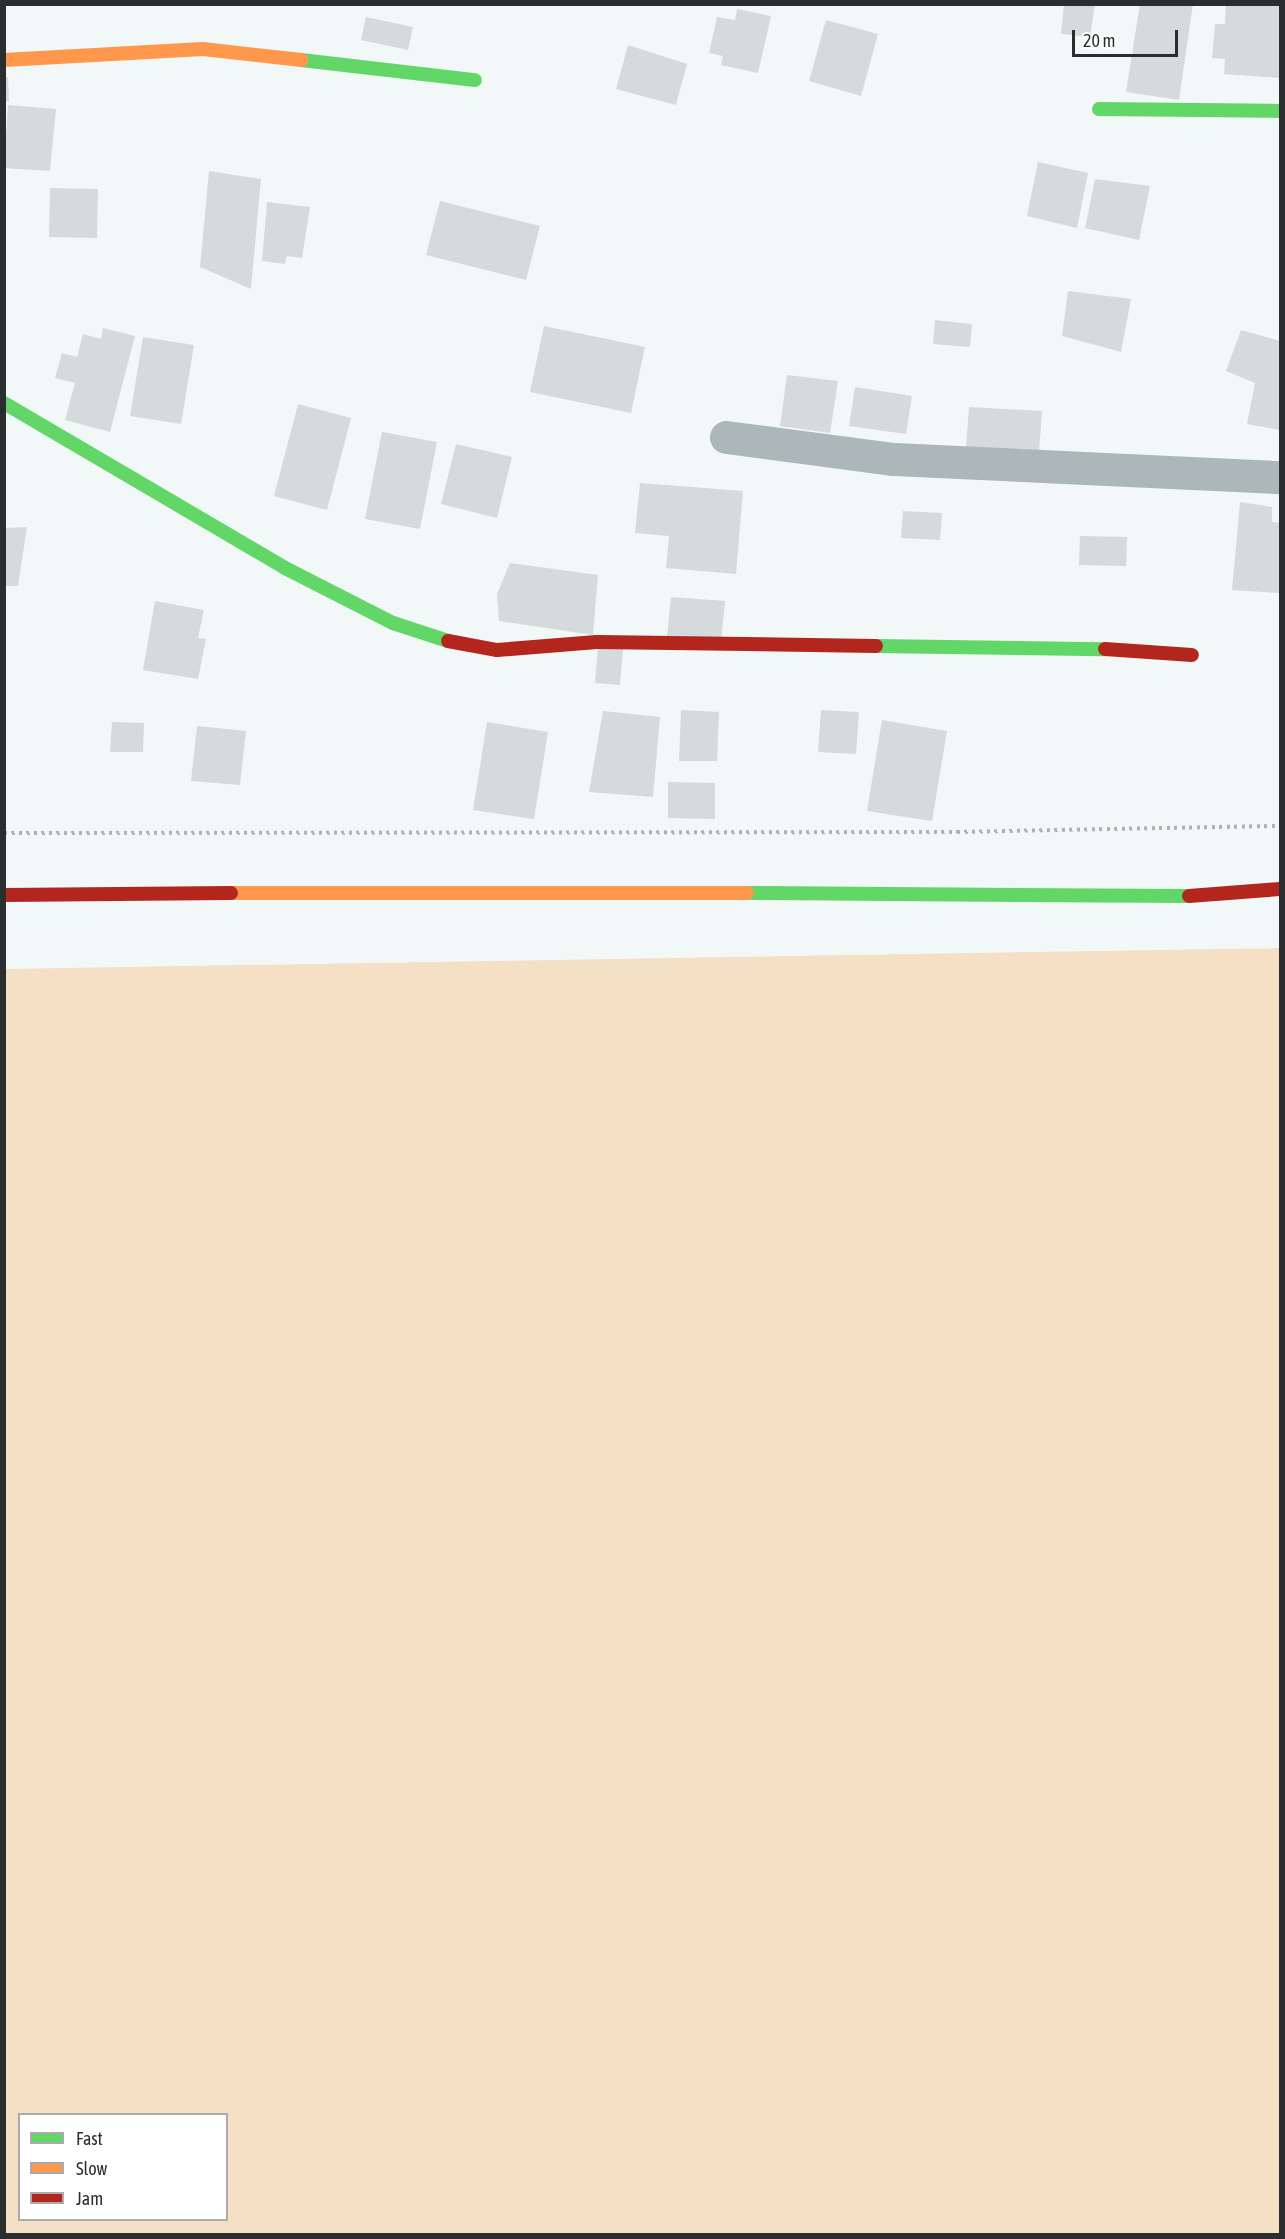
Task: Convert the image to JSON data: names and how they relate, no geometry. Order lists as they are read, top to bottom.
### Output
{
  "legend": ["Fast", "Slow", "Jam"],
  "scale_bar": "20 m"
}
